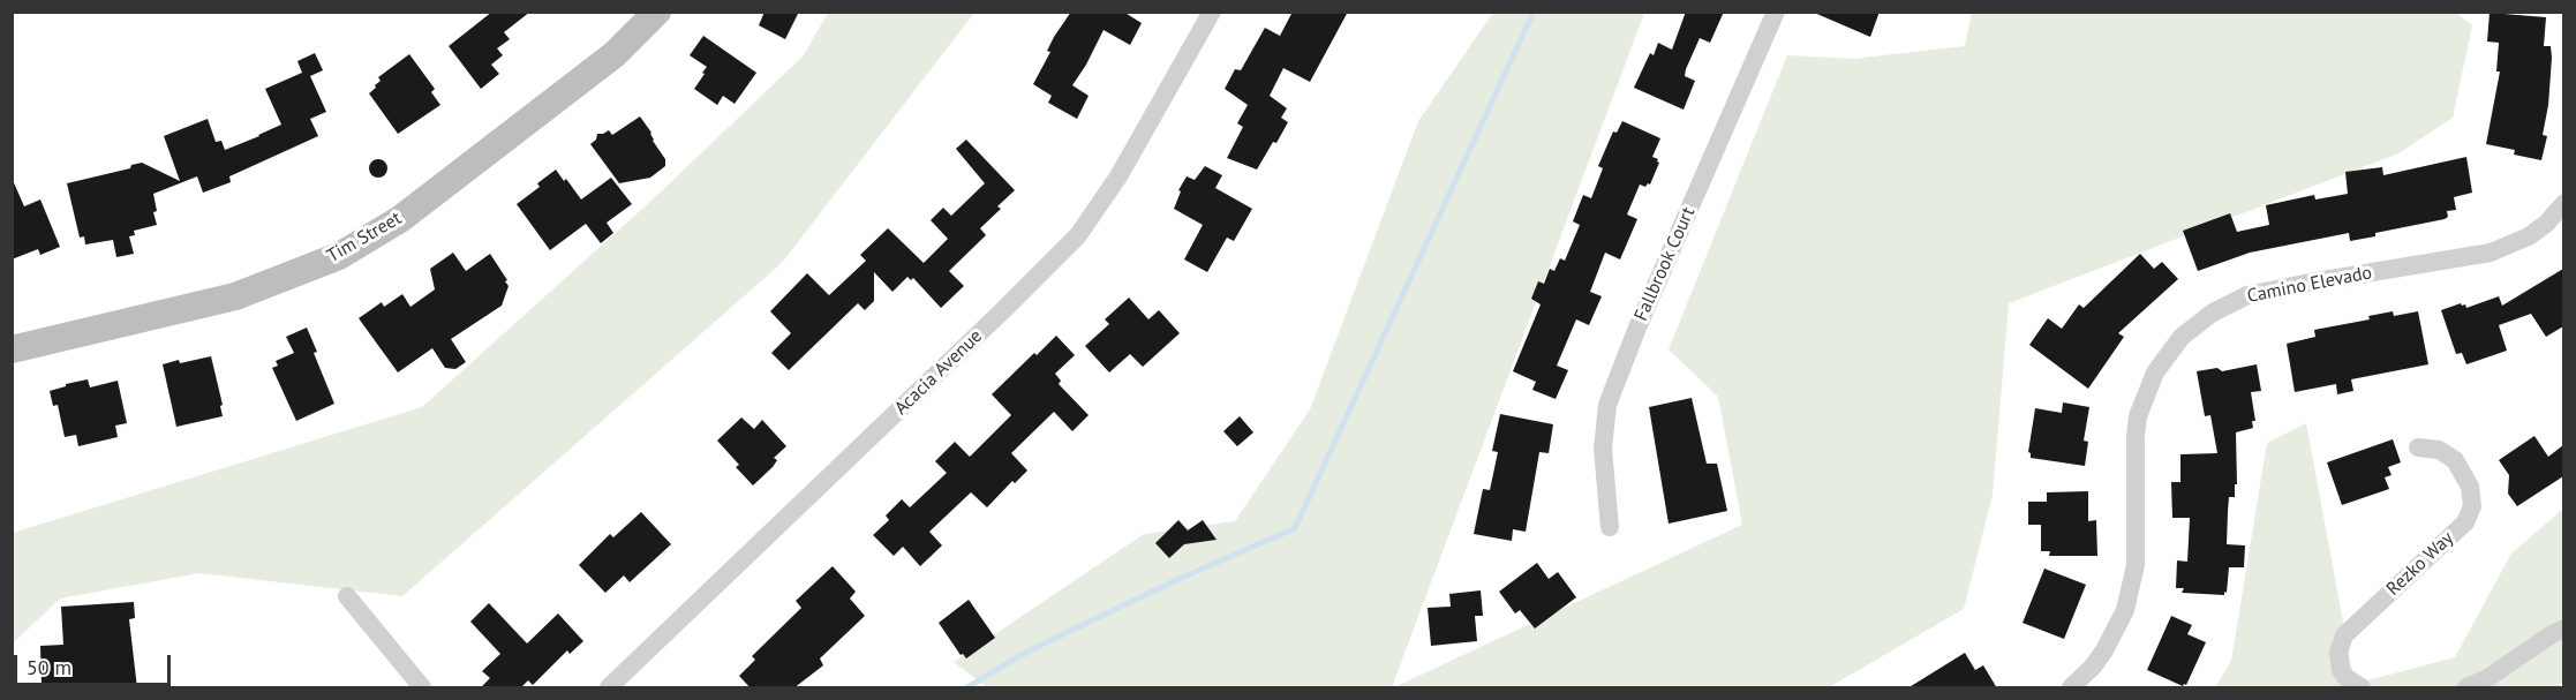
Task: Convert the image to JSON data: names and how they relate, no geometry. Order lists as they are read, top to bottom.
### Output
{
  "streets": {
    "street": [
      "Tim Street",
      "Fallbrook Court",
      "Camino Elevado",
      "Acacia Avenue",
      "Rezko Way"
    ]
  },
  "scale_bar": "50 m"
}
